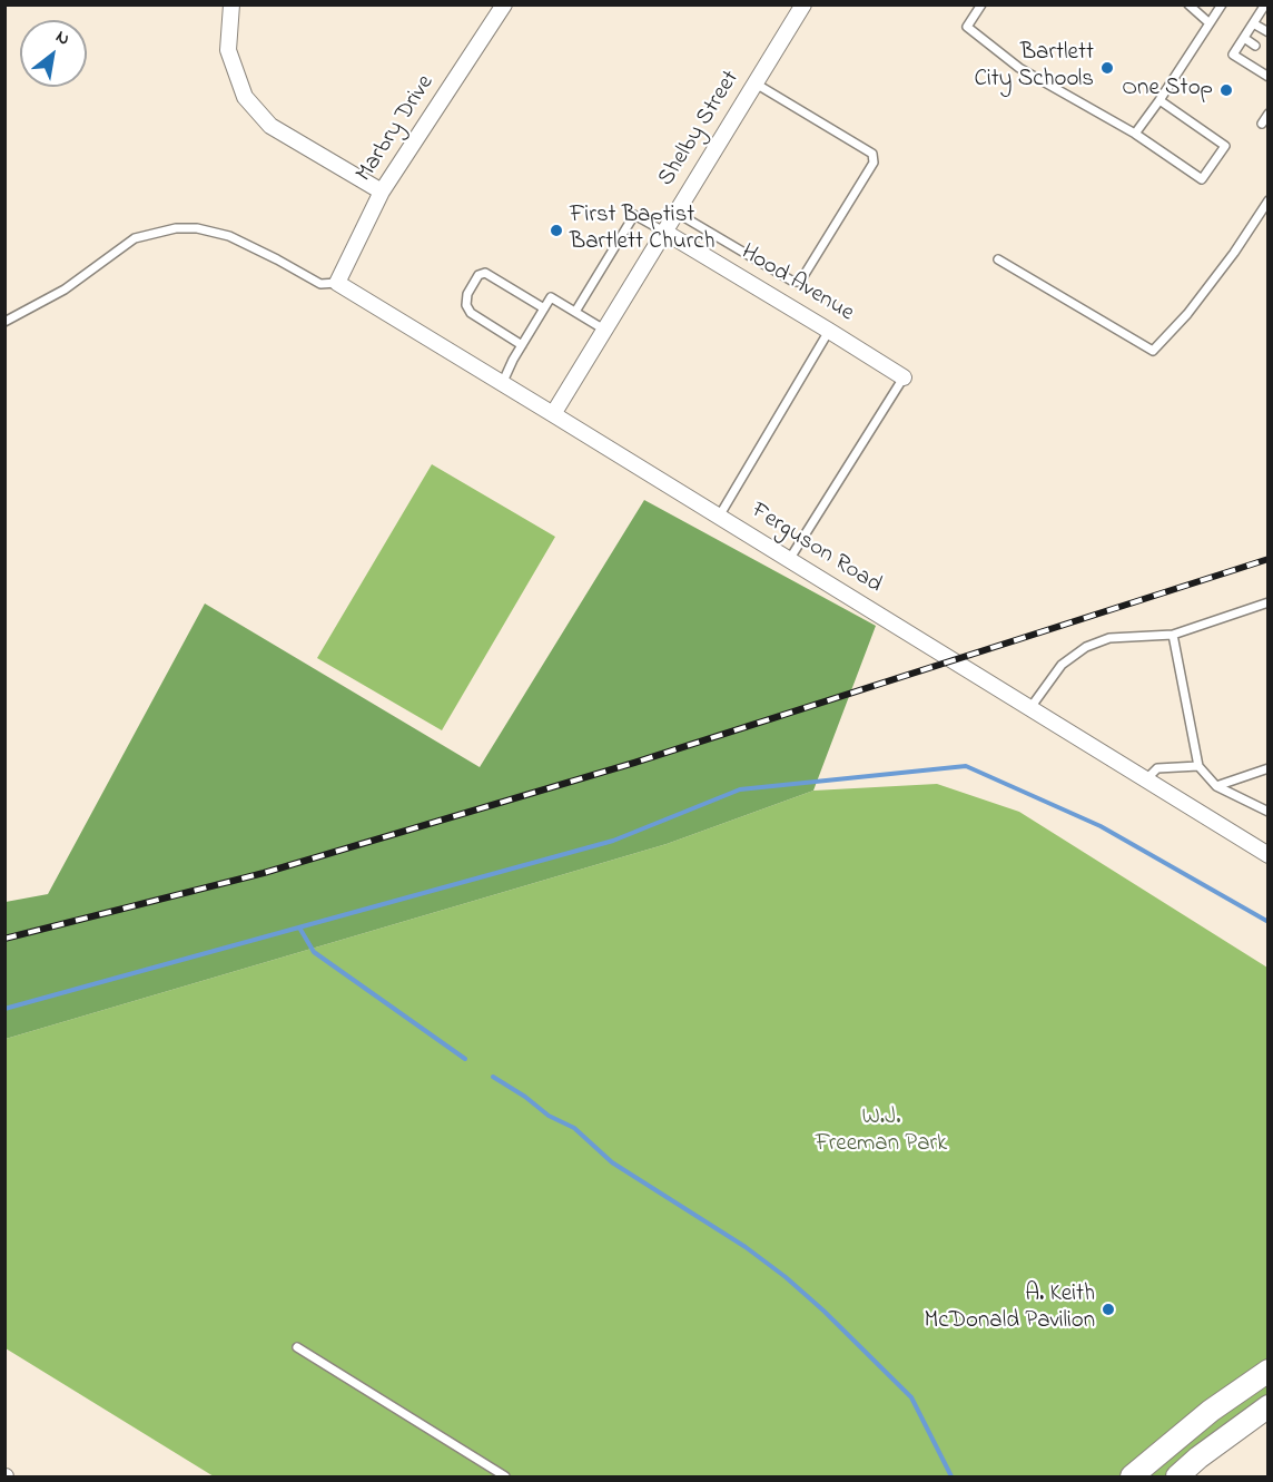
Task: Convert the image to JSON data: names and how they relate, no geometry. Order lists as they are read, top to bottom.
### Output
{
  "streets": {
    "street": [
      "Marbry Drive",
      "Shelby Street",
      "Hood Avenue",
      "Ferguson Road"
    ]
  },
  "crossings": [
    ["Marbry Drive", "Ferguson Road"],
    ["Shelby Street", "Hood Avenue"],
    ["Shelby Street", "Ferguson Road"]
  ],
  "parks": ["W.J. Freeman Park"],
  "places": [
    "Bartlett City Schools",
    "One Stop",
    "First Baptist Bartlett Church",
    "A. Keith McDonald Pavilion"
  ],
  "north": "top right"
}
